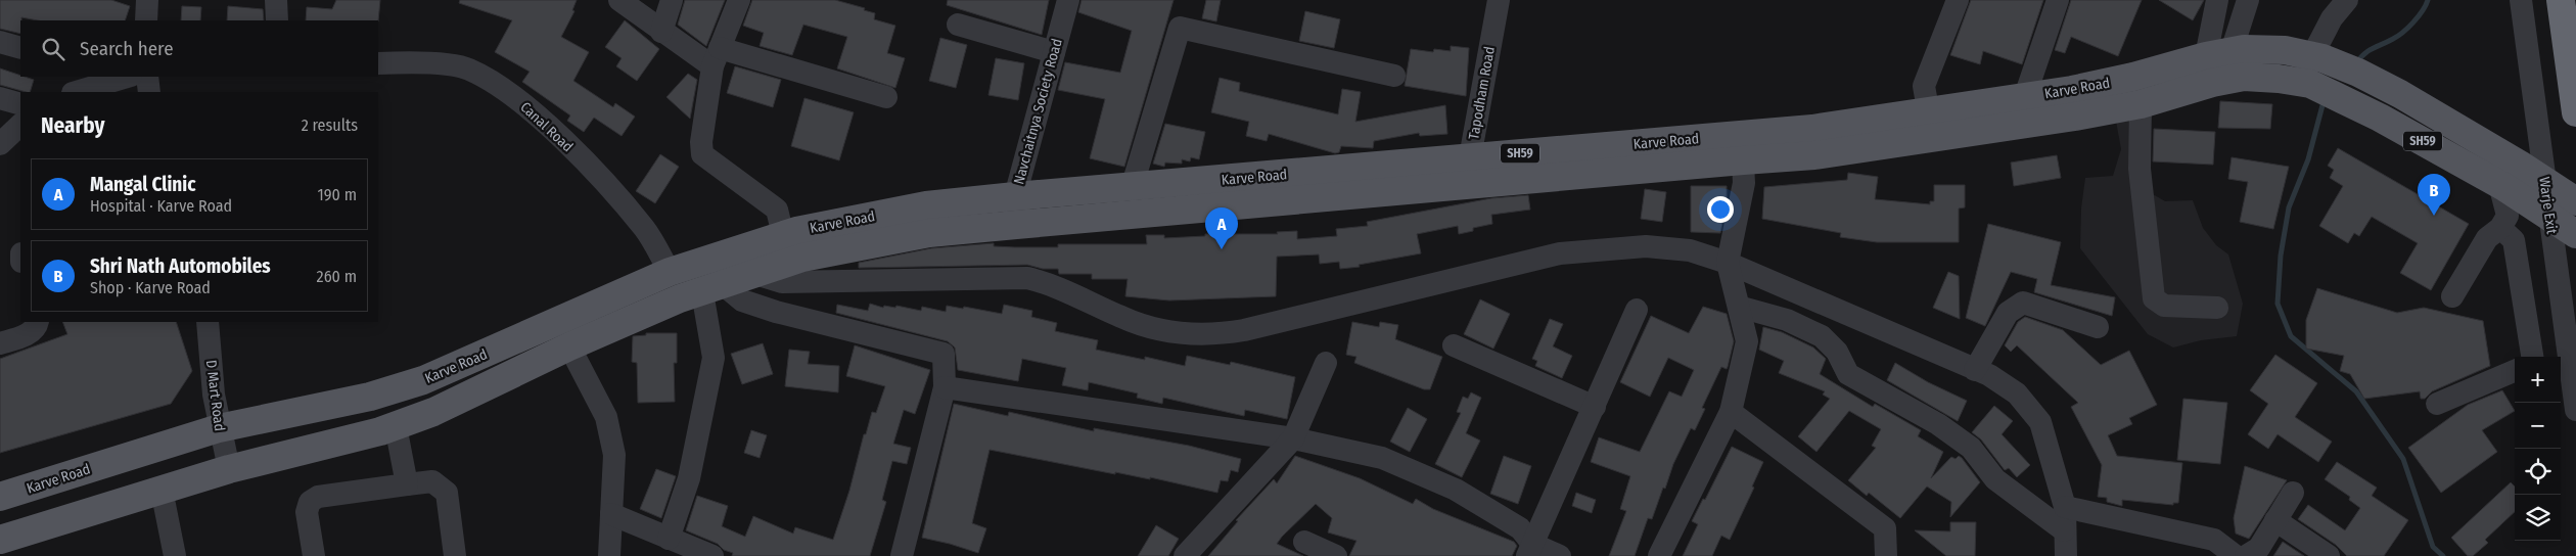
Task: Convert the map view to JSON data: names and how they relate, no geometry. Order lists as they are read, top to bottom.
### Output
{
  "streets": {
    "main road": ["Karve Road", "SH59"],
    "street": [
      "Tapodham Road",
      "Navchaitnya Society Road",
      "Canal Road",
      "Warje Exit",
      "D Mart Road"
    ]
  },
  "crossings": [
    ["Karve Road", "Tapodham Road"],
    ["Karve Road", "Navchaitnya Society Road"],
    ["Karve Road", "Canal Road"],
    ["Karve Road", "SH59"],
    ["Karve Road", "D Mart Road"],
    ["SH59", "Warje Exit"]
  ],
  "page": {
    "search": "Search here",
    "heading": ["Nearby", "2 results"],
    "list": [
      {
        "mark": "A",
        "name": "Mangal Clinic",
        "note": "Hospital · Karve Road",
        "value": "190 m"
      },
      {
        "mark": "B",
        "name": "Shri Nath Automobiles",
        "note": "Shop · Karve Road",
        "value": "260 m"
      }
    ],
    "pins": ["B", "A"],
    "map_buttons": ["+", "−"]
  }
}
